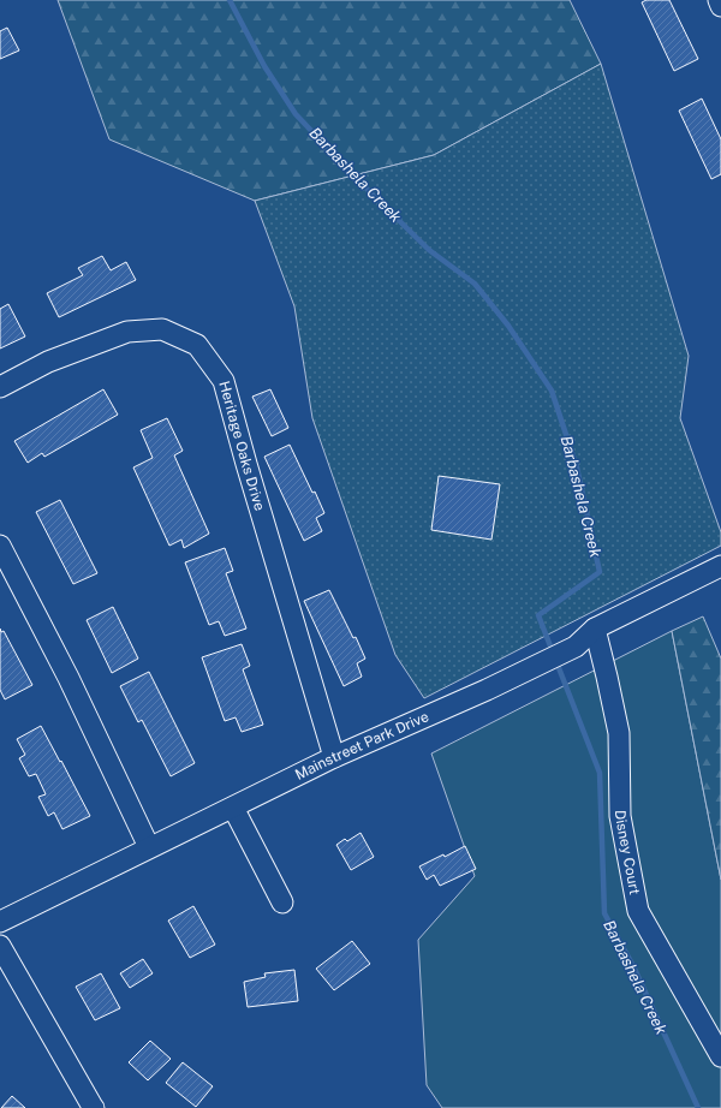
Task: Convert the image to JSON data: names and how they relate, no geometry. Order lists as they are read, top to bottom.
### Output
{
  "streets": {
    "street": ["Heritage Oaks Drive", "Mainstreet Park Drive", "Disney Court"]
  },
  "crossings": [
    ["Heritage Oaks Drive", "Mainstreet Park Drive"],
    ["Mainstreet Park Drive", "Disney Court"]
  ],
  "water": ["Barbashela Creek"]
}
